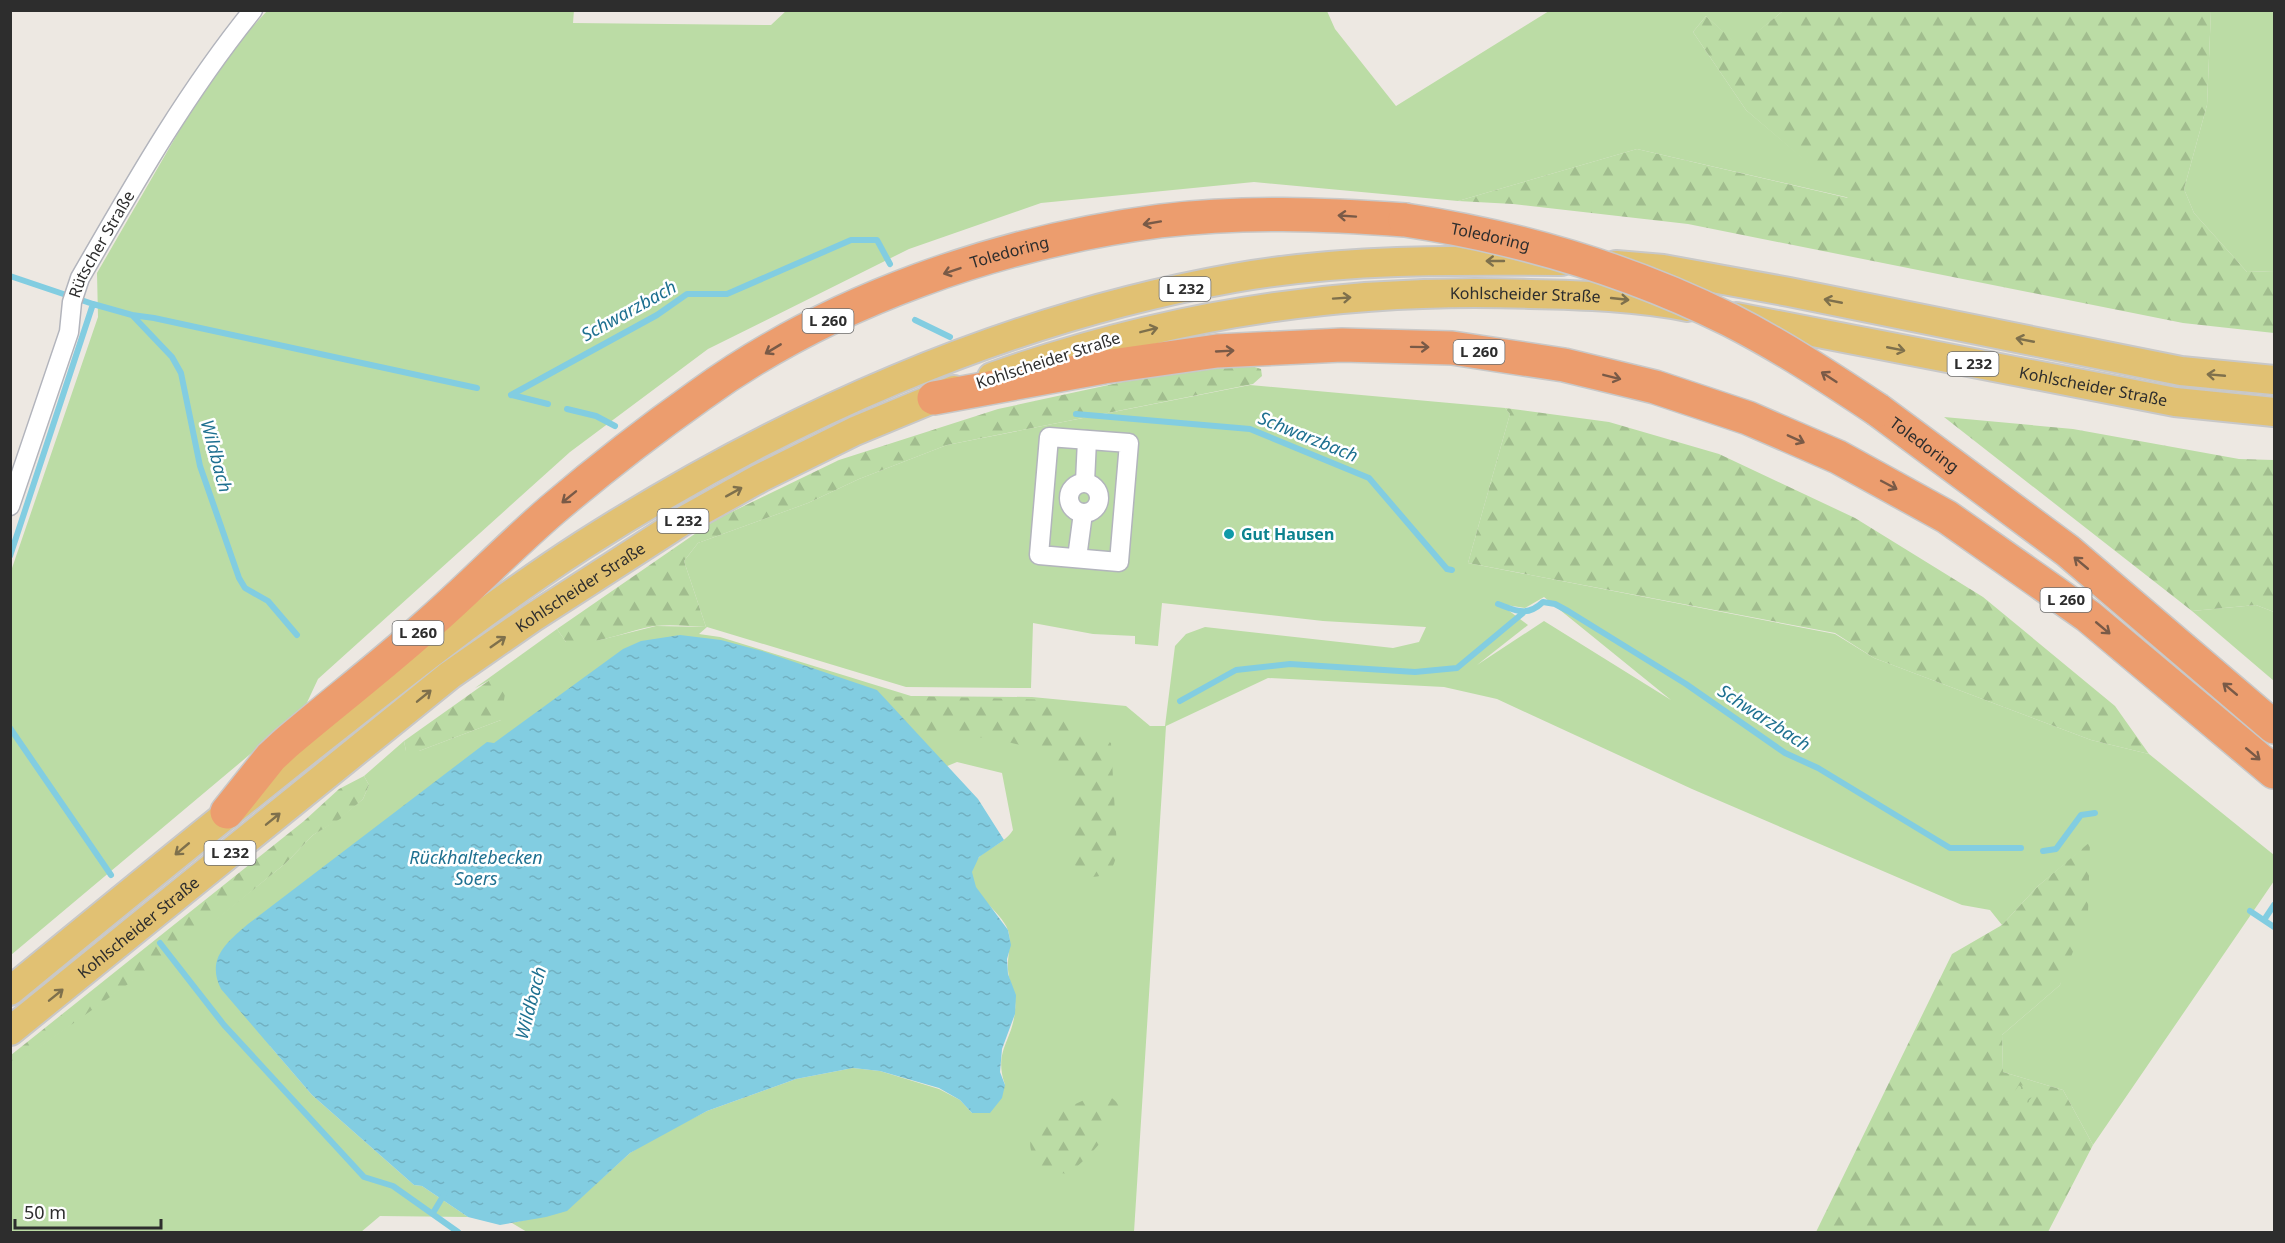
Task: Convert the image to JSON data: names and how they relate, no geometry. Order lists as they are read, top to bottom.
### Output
{
  "streets": {
    "highway": ["Toledoring", "L 260"],
    "main road": ["L 232", "Kohlscheider Straße"],
    "street": ["Rütscher Straße"]
  },
  "crossings": [
    ["Toledoring", "Kohlscheider Straße"],
    ["Kohlscheider Straße", "L 260"]
  ],
  "water": ["Schwarzbach", "Wildbach", "Rückhaltebecken Soers"],
  "places": ["Gut Hausen"],
  "scale_bar": "50 m"
}
